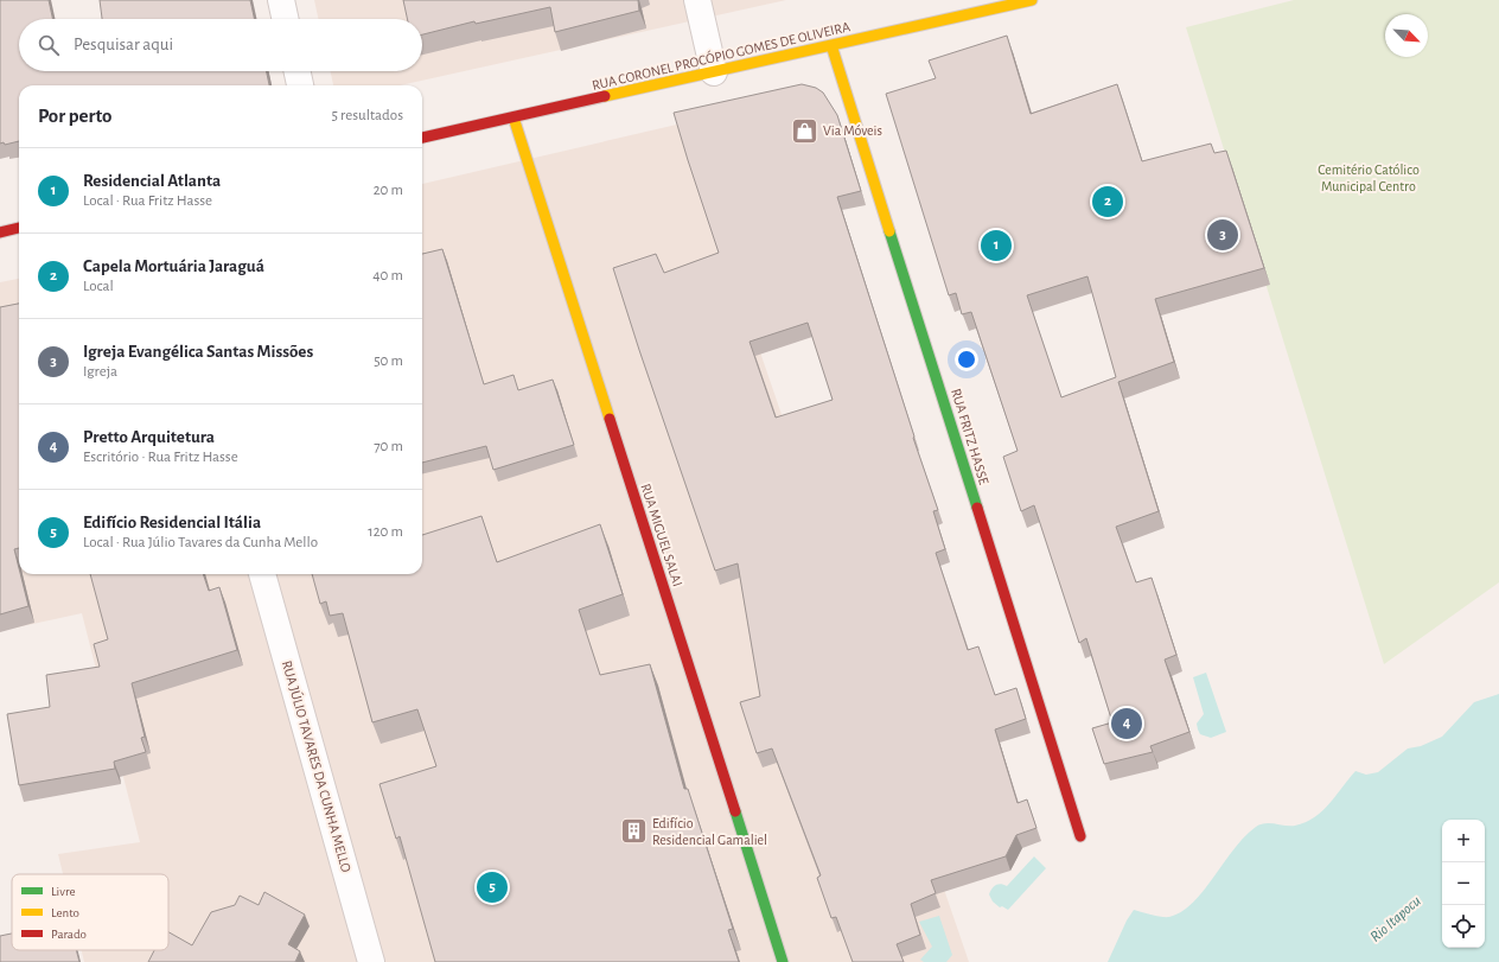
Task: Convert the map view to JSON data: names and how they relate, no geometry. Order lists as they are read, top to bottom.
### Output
{
  "streets": {
    "street": [
      "RUA CORONEL PROCÓPIO GOMES DE OLIVEIRA",
      "RUA FRITZ HASSE",
      "RUA MIGUEL SALAI",
      "RUA JÚLIO TAVARES DA CUNHA MELLO"
    ]
  },
  "crossings": [
    ["RUA CORONEL PROCÓPIO GOMES DE OLIVEIRA", "RUA FRITZ HASSE"],
    ["RUA CORONEL PROCÓPIO GOMES DE OLIVEIRA", "RUA MIGUEL SALAI"]
  ],
  "water": ["Rio Itapocu"],
  "parks": ["Cemitério Católico Municipal Centro"],
  "places": {
    "shop": ["Via Móveis"],
    "building": ["Edifício Residencial Gamaliel"]
  },
  "legend": ["Livre", "Lento", "Parado"],
  "north": "bottom right",
  "page": {
    "search": "Pesquisar aqui",
    "heading": ["Por perto", "5 resultados"],
    "list": [
      {
        "mark": "1",
        "name": "Residencial Atlanta",
        "note": "Local · Rua Fritz Hasse",
        "value": "20 m"
      },
      {
        "mark": "2",
        "name": "Capela Mortuária Jaraguá",
        "note": "Local",
        "value": "40 m"
      },
      {
        "mark": "3",
        "name": "Igreja Evangélica Santas Missões",
        "note": "Igreja",
        "value": "50 m"
      },
      {
        "mark": "4",
        "name": "Pretto Arquitetura",
        "note": "Escritório · Rua Fritz Hasse",
        "value": "70 m"
      },
      {
        "mark": "5",
        "name": "Edifício Residencial Itália",
        "note": "Local · Rua Júlio Tavares da Cunha Mello",
        "value": "120 m"
      }
    ],
    "pins": [
      "2",
      "3",
      "1",
      "4",
      "5"
    ],
    "map_buttons": ["+", "−"]
  }
}
